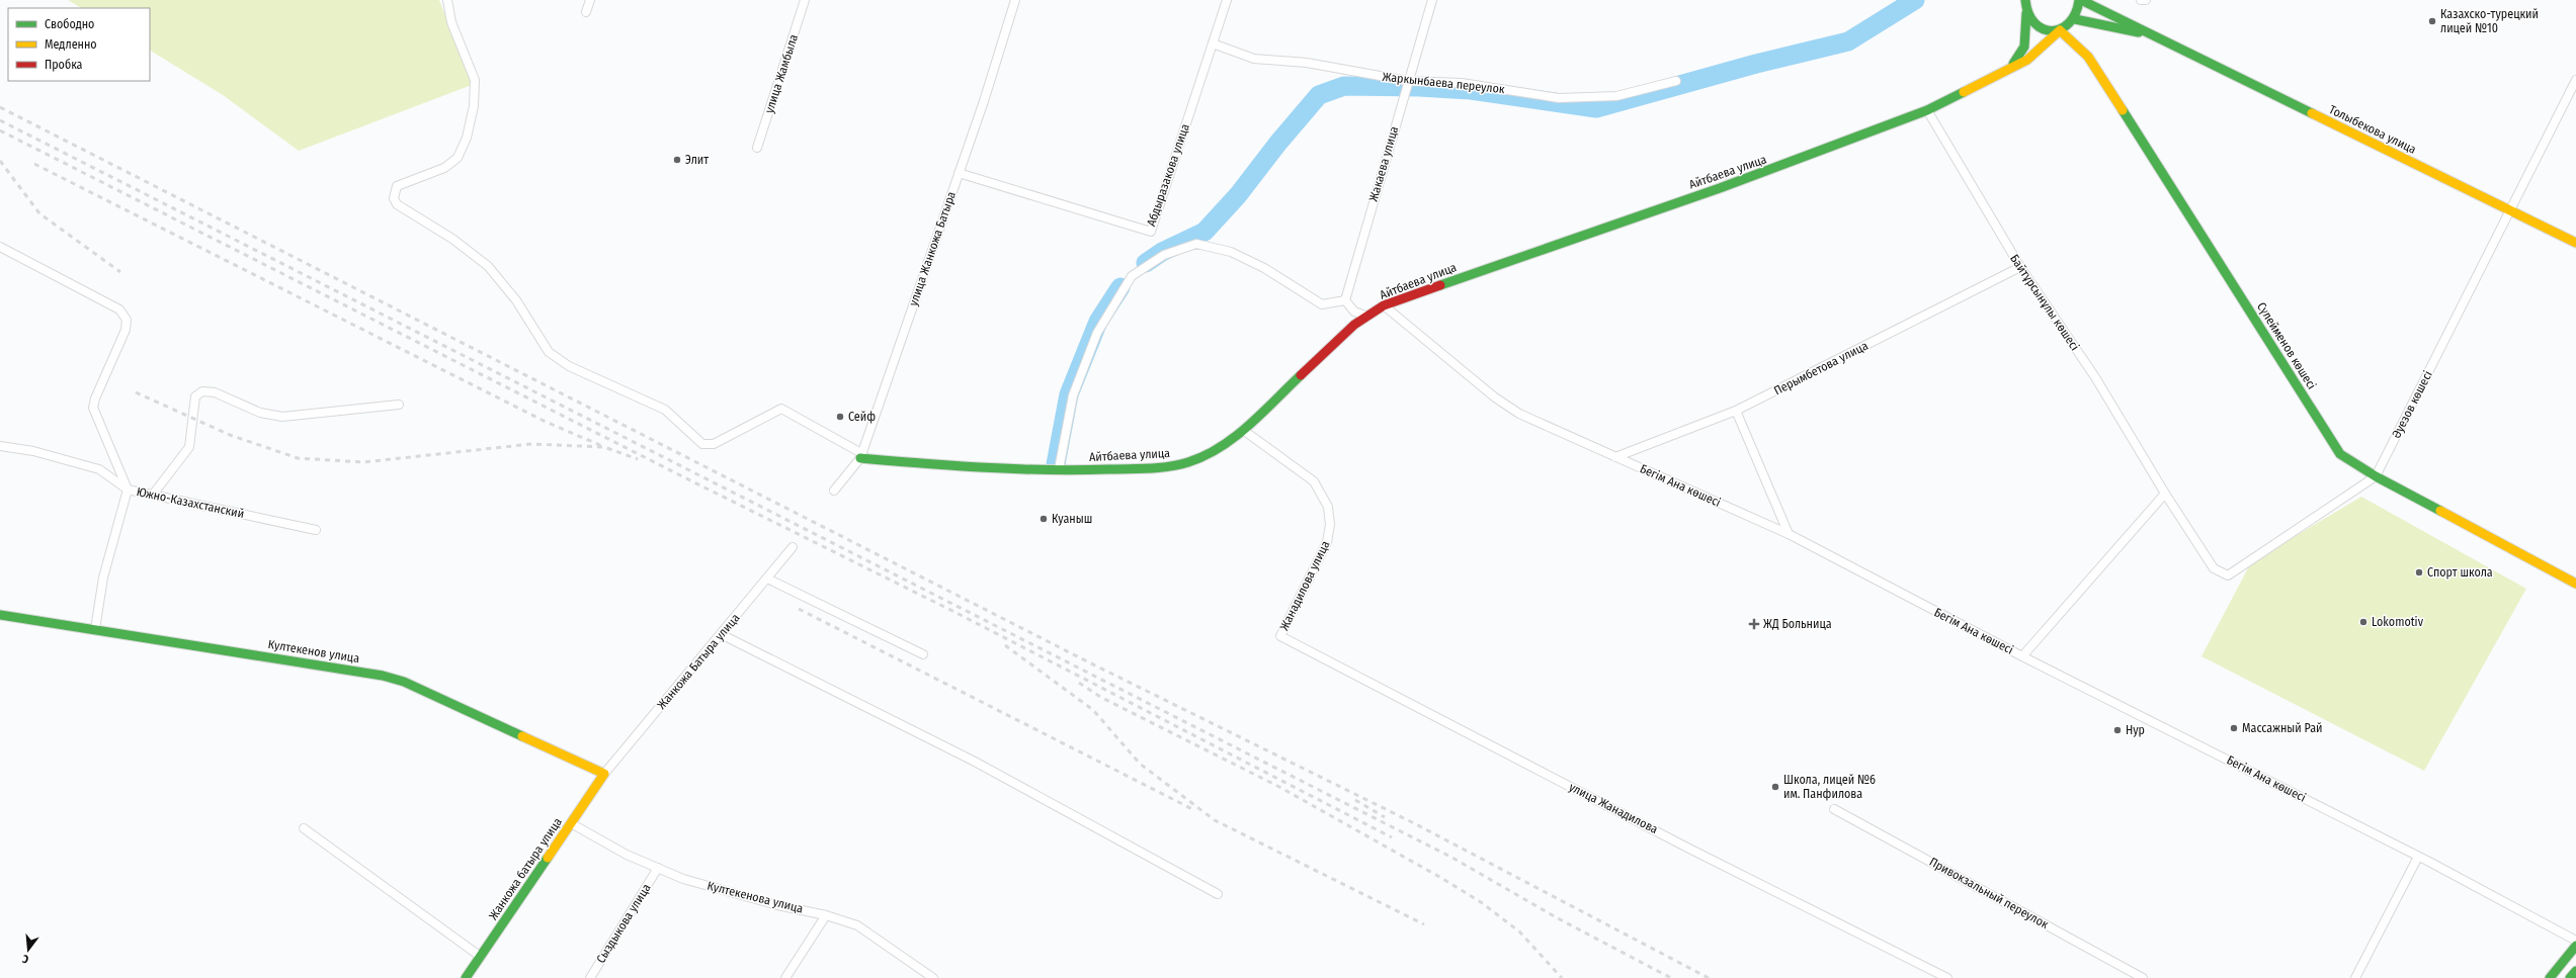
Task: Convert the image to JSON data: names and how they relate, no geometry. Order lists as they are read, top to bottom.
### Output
{
  "streets": {
    "street": [
      "улица Жамбыла",
      "Жаркынбаева переулок",
      "Толыбекова улица",
      "Жакаева улица",
      "Айтбаева улица",
      "Абдыразакова улица",
      "улица Жанкожа Батыра",
      "Байтұрсынұлы көшесі",
      "Сүлейменов көшесі",
      "Перымбетова улица",
      "Әуезов көшесі",
      "Бегім Ана көшесі",
      "Южно-Казахстанский",
      "Жанадилова улица",
      "Култекенов улица",
      "Жанкожа Батыра улица",
      "улица Жанадилова",
      "Жанкожа батыра улица",
      "Привокзальный переулок",
      "Култекенова улица",
      "Сыздыкова улица"
    ]
  },
  "crossings": [
    ["Жаркынбаева переулок", "Жакаева улица"],
    ["Жаркынбаева переулок", "Абдыразакова улица"],
    ["Толыбекова улица", "Әуезов көшесі"],
    ["Айтбаева улица", "улица Жанкожа Батыра"],
    ["Айтбаева улица", "Байтұрсынұлы көшесі"],
    ["Айтбаева улица", "Бегім Ана көшесі"],
    ["Айтбаева улица", "Жанадилова улица"],
    ["Абдыразакова улица", "улица Жанкожа Батыра"],
    ["Байтұрсынұлы көшесі", "Перымбетова улица"],
    ["Байтұрсынұлы көшесі", "Әуезов көшесі"],
    ["Сүлейменов көшесі", "Әуезов көшесі"],
    ["Перымбетова улица", "Бегім Ана көшесі"],
    ["Жанадилова улица", "улица Жанадилова"],
    ["Култекенов улица", "Жанкожа Батыра улица"],
    ["Култекенов улица", "Жанкожа батыра улица"],
    ["Жанкожа Батыра улица", "Жанкожа батыра улица"],
    ["Жанкожа батыра улица", "Култекенова улица"],
    ["Култекенова улица", "Сыздыкова улица"]
  ],
  "places": {
    "other": [
      "Казахско-турецкий лицей №10",
      "Элит",
      "Сейф",
      "Куаныш",
      "Спорт школа",
      "Lokomotiv",
      "Массажный Рай",
      "Нур",
      "Школа, лицей №6 им. Панфилова"
    ],
    "health": ["ЖД Больница"]
  },
  "legend": ["Свободно", "Медленно", "Пробка"],
  "north": "bottom"
}
